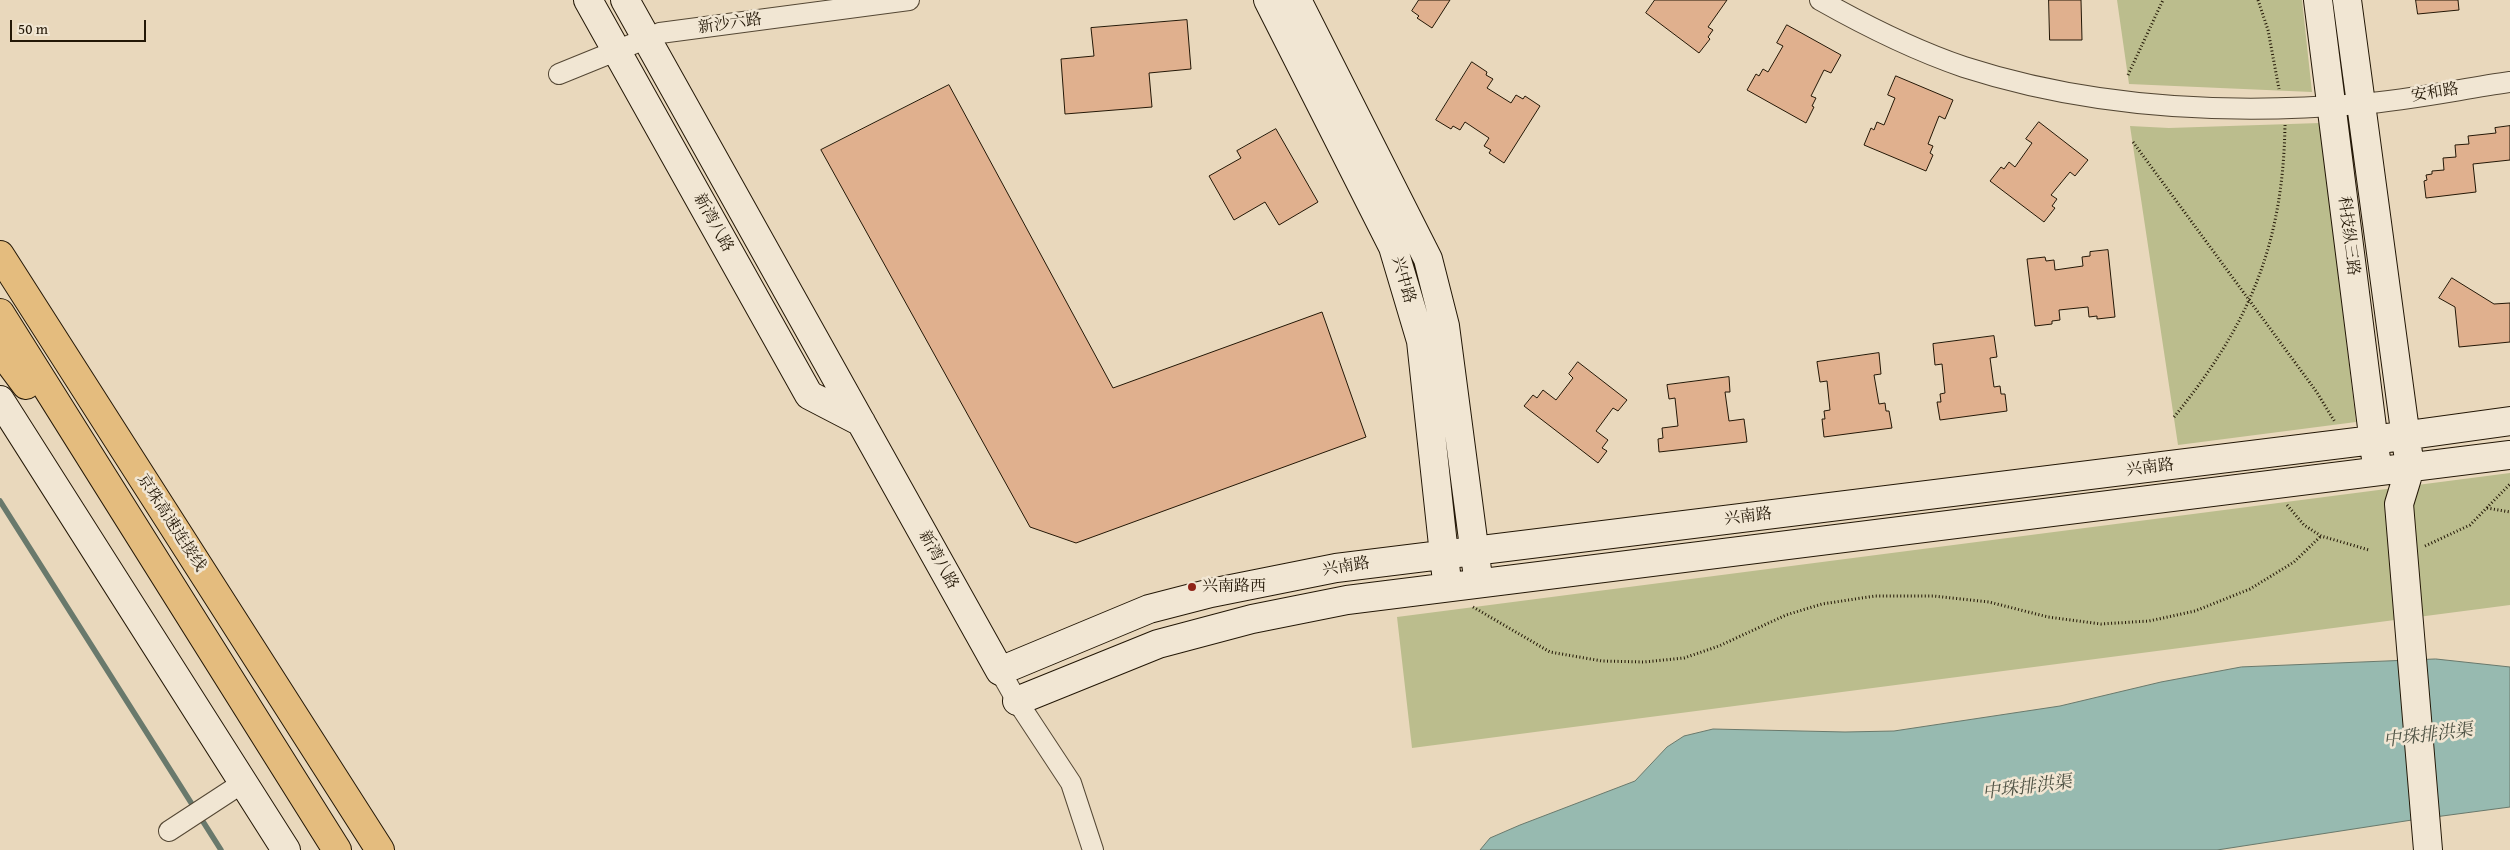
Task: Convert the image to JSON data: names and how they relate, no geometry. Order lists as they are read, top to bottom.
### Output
{
  "streets": {
    "highway": ["京珠高速连接线"],
    "street": [
      "新沙六路",
      "安和路",
      "新湾八路",
      "科技纵三路",
      "兴中路",
      "兴南路"
    ]
  },
  "crossings": [
    ["新沙六路", "新湾八路"],
    ["安和路", "科技纵三路"],
    ["新湾八路", "兴南路"],
    ["科技纵三路", "兴南路"],
    ["兴中路", "兴南路"]
  ],
  "water": ["中珠排洪渠"],
  "places": ["兴南路西"],
  "scale_bar": "50 m"
}
